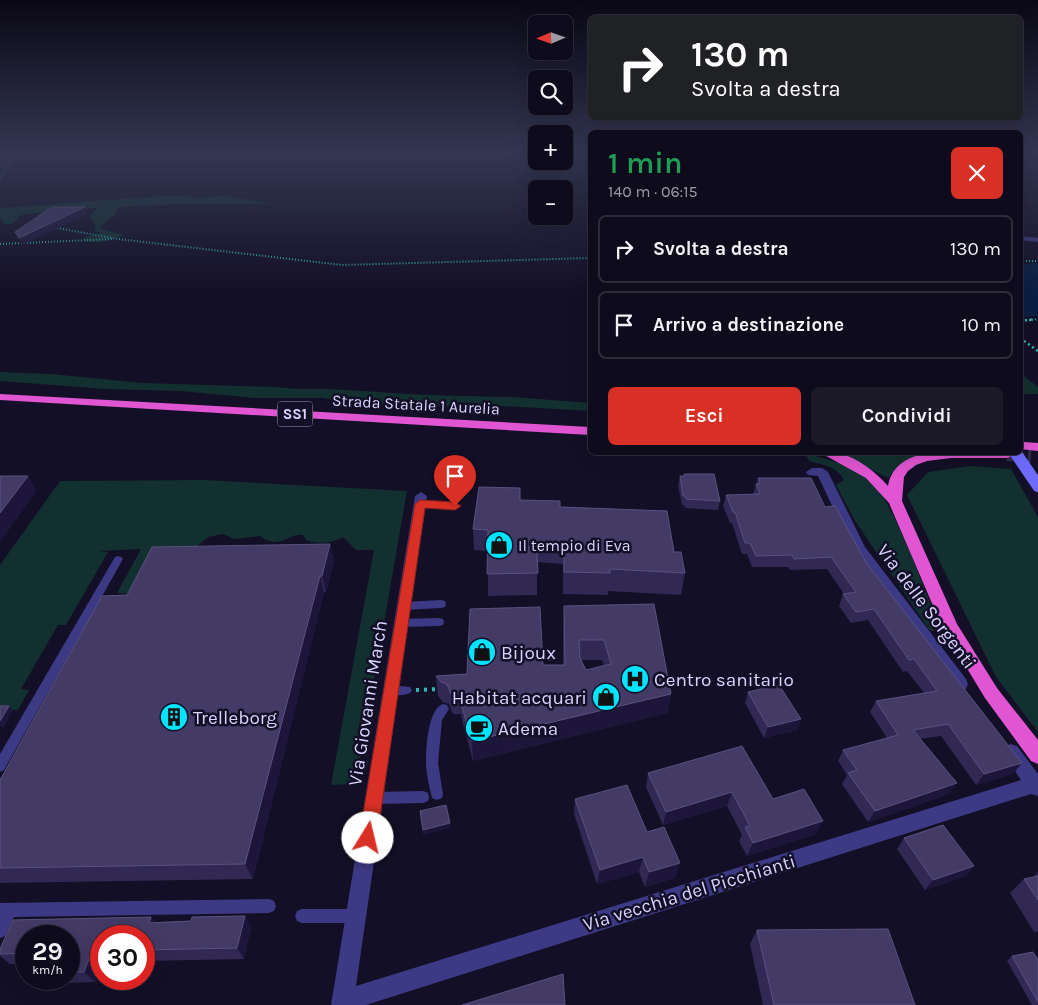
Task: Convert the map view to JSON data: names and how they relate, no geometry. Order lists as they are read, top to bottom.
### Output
{
  "streets": {
    "highway": ["Strada Statale 1 Aurelia", "SS1"],
    "street": ["Via delle Sorgenti", "Via Giovanni March", "Via vecchia del Picchianti"]
  },
  "crossings": [
    ["Via Giovanni March", "Via vecchia del Picchianti"]
  ],
  "places": {
    "shop": ["Il tempio di Eva", "Bijoux", "Habitat acquari"],
    "hospital": ["Centro sanitario"],
    "building": ["Trelleborg"],
    "cafe": ["Adema"]
  },
  "north": "left",
  "page": {
    "map_buttons": ["+", "−"],
    "turn": ["130 m", "Svolta a destra"],
    "heading": ["1 min", "140 m · 06:15"],
    "list": [
      {
        "name": "Svolta a destra",
        "value": "130 m"
      },
      {
        "name": "Arrivo a destinazione",
        "value": "10 m"
      }
    ],
    "buttons": ["Esci", "Condividi"],
    "speed": "29 km/h",
    "limit": "30"
  }
}
